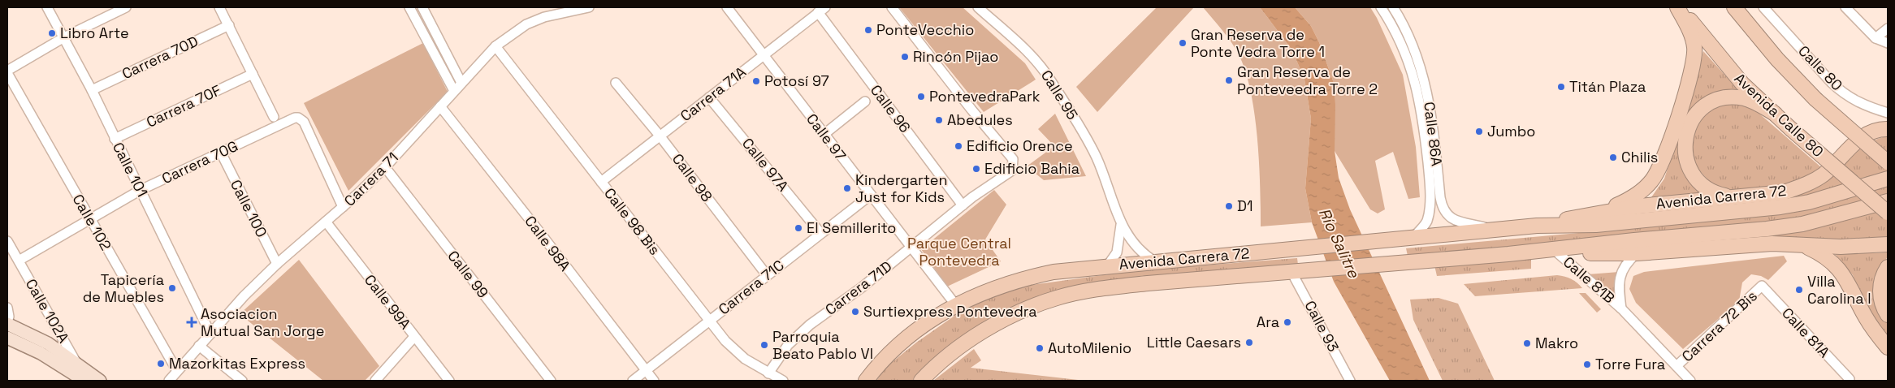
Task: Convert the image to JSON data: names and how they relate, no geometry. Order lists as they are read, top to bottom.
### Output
{
  "streets": {
    "highway": ["Avenida Calle 80", "Avenida Carrera 72"],
    "street": [
      "Carrera 70D",
      "Calle 80",
      "Carrera 71A",
      "Calle 95",
      "Carrera 70F",
      "Calle 96",
      "Calle 86A",
      "Calle 97",
      "Carrera 70G",
      "Calle 97A",
      "Calle 101",
      "Calle 98",
      "Carrera 71",
      "Calle 100",
      "Calle 98 Bis",
      "Calle 102",
      "Calle 98A",
      "Calle 99",
      "Calle 81B",
      "Carrera 71C",
      "Carrera 71D",
      "Calle 99A",
      "Calle 102A",
      "Calle 93",
      "Carrera 72 Bis",
      "Calle 81A"
    ]
  },
  "crossings": [
    ["Carrera 70D", "Calle 101"],
    ["Carrera 71A", "Calle 96"],
    ["Carrera 71A", "Calle 97"],
    ["Carrera 71A", "Calle 97A"],
    ["Carrera 71A", "Calle 98"],
    ["Carrera 71A", "Calle 98 Bis"],
    ["Calle 95", "Avenida Carrera 72"],
    ["Carrera 70F", "Calle 101"],
    ["Calle 96", "Carrera 71D"],
    ["Calle 86A", "Avenida Carrera 72"],
    ["Calle 97", "Avenida Carrera 72"],
    ["Calle 97", "Carrera 71C"],
    ["Calle 97", "Carrera 71D"],
    ["Carrera 70G", "Calle 101"],
    ["Carrera 70G", "Carrera 71"],
    ["Carrera 70G", "Calle 100"],
    ["Carrera 70G", "Calle 102"],
    ["Carrera 70G", "Calle 102A"],
    ["Calle 97A", "Carrera 71C"],
    ["Calle 101", "Carrera 71"],
    ["Calle 98", "Carrera 71C"],
    ["Carrera 71", "Calle 100"],
    ["Carrera 71", "Calle 98 Bis"],
    ["Carrera 71", "Calle 102"],
    ["Carrera 71", "Calle 98A"],
    ["Carrera 71", "Calle 99"],
    ["Carrera 71", "Calle 99A"],
    ["Avenida Carrera 72", "Calle 81B"],
    ["Avenida Carrera 72", "Calle 93"],
    ["Calle 98 Bis", "Carrera 71C"],
    ["Calle 98 Bis", "Carrera 71D"],
    ["Calle 98A", "Carrera 71C"],
    ["Calle 81B", "Carrera 72 Bis"],
    ["Carrera 72 Bis", "Calle 81A"]
  ],
  "water": ["Río Salitre"],
  "parks": ["Parque Central Pontevedra"],
  "places": {
    "other": [
      "PonteVecchio",
      "Libro Arte",
      "Gran Reserva de Ponte Vedra Torre 1",
      "Rincón Pijao",
      "Gran Reserva de Ponteveedra Torre 2",
      "Potosí 97",
      "Titán Plaza",
      "PontevedraPark",
      "Abedules",
      "Jumbo",
      "Edificio Orence",
      "Chilis",
      "Edificio Bahia",
      "Kindergarten Just for Kids",
      "D1",
      "El Semillerito",
      "Tapicería de Muebles",
      "Villa Carolina I",
      "Surtiexpress Pontevedra",
      "Ara",
      "Little Caesars",
      "Makro",
      "Parroquia Beato Pablo VI",
      "AutoMilenio",
      "Mazorkitas Express",
      "Torre Fura"
    ],
    "health": ["Asociacion Mutual San Jorge"]
  }
}
